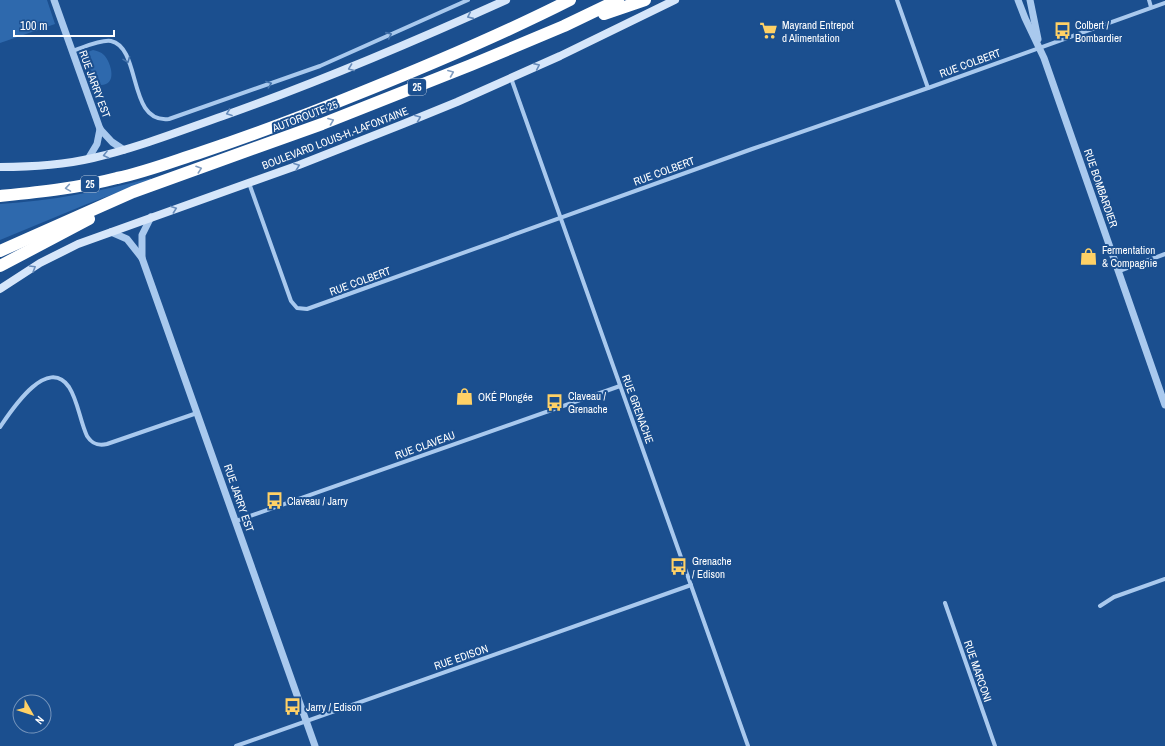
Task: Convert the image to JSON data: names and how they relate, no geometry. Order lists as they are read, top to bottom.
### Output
{
  "streets": {
    "highway": ["25", "AUTOROUTE 25"],
    "main road": ["BOULEVARD LOUIS-H.-LAFONTAINE"],
    "street": [
      "RUE COLBERT",
      "RUE JARRY EST",
      "RUE BOMBARDIER",
      "RUE GRENACHE",
      "RUE CLAVEAU",
      "RUE EDISON",
      "RUE MARCONI"
    ]
  },
  "crossings": [
    ["RUE COLBERT", "BOULEVARD LOUIS-H.-LAFONTAINE"],
    ["RUE COLBERT", "RUE BOMBARDIER"],
    ["RUE COLBERT", "RUE GRENACHE"],
    ["RUE JARRY EST", "BOULEVARD LOUIS-H.-LAFONTAINE"],
    ["RUE JARRY EST", "RUE CLAVEAU"],
    ["RUE JARRY EST", "RUE EDISON"],
    ["BOULEVARD LOUIS-H.-LAFONTAINE", "RUE GRENACHE"],
    ["RUE GRENACHE", "RUE CLAVEAU"],
    ["RUE GRENACHE", "RUE EDISON"]
  ],
  "one_way": ["BOULEVARD LOUIS-H.-LAFONTAINE"],
  "places": {
    "supermarket": ["Mayrand Entrepot d Alimentation"],
    "bus stop": [
      "Colbert / Bombardier",
      "Claveau / Grenache",
      "Claveau / Jarry",
      "Grenache / Edison",
      "Jarry / Edison"
    ],
    "shop": ["Fermentation & Compagnie", "OKÉ Plongée"]
  },
  "scale_bar": "100 m",
  "north": "bottom right"
}
